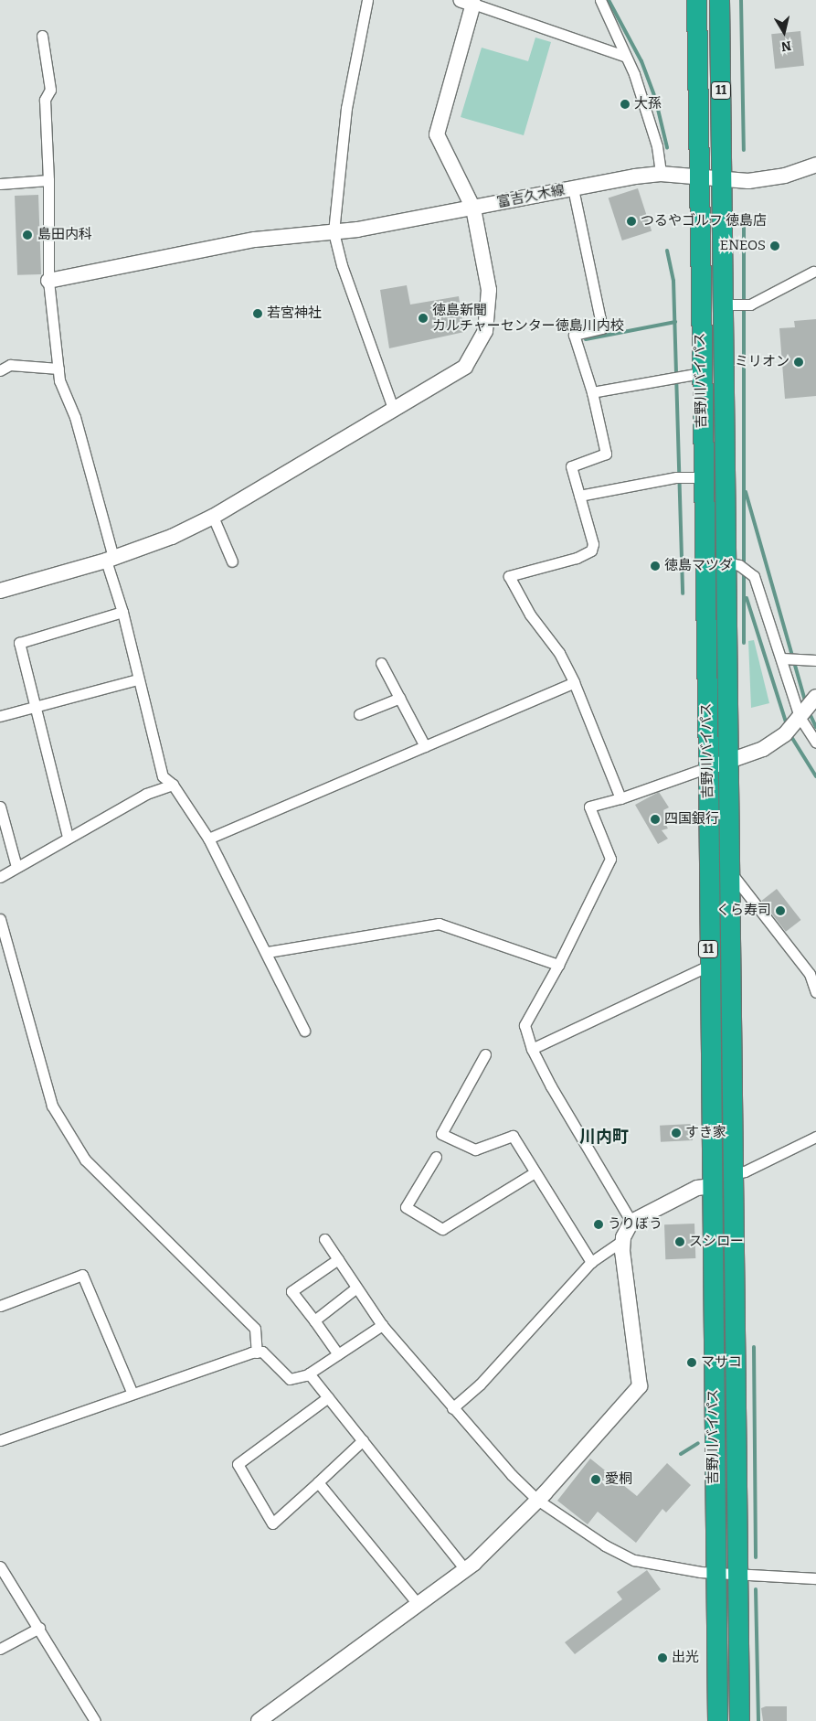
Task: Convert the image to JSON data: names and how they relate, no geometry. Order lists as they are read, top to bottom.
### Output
{
  "streets": {
    "highway": ["11", "吉野川バイパス"],
    "street": ["富吉久木線"]
  },
  "crossings": [
    ["富吉久木線", "吉野川バイパス"]
  ],
  "districts": ["川内町"],
  "places": [
    "大孫",
    "つるやゴルフ 徳島店",
    "島田内科",
    "ENEOS",
    "若宮神社",
    "徳島新聞 カルチャーセンター徳島川内校",
    "ミリオン",
    "徳島マツダ",
    "四国銀行",
    "くら寿司",
    "すき家",
    "うりぼう",
    "スシロー",
    "マサコ",
    "愛桐",
    "出光"
  ],
  "north": "bottom"
}
